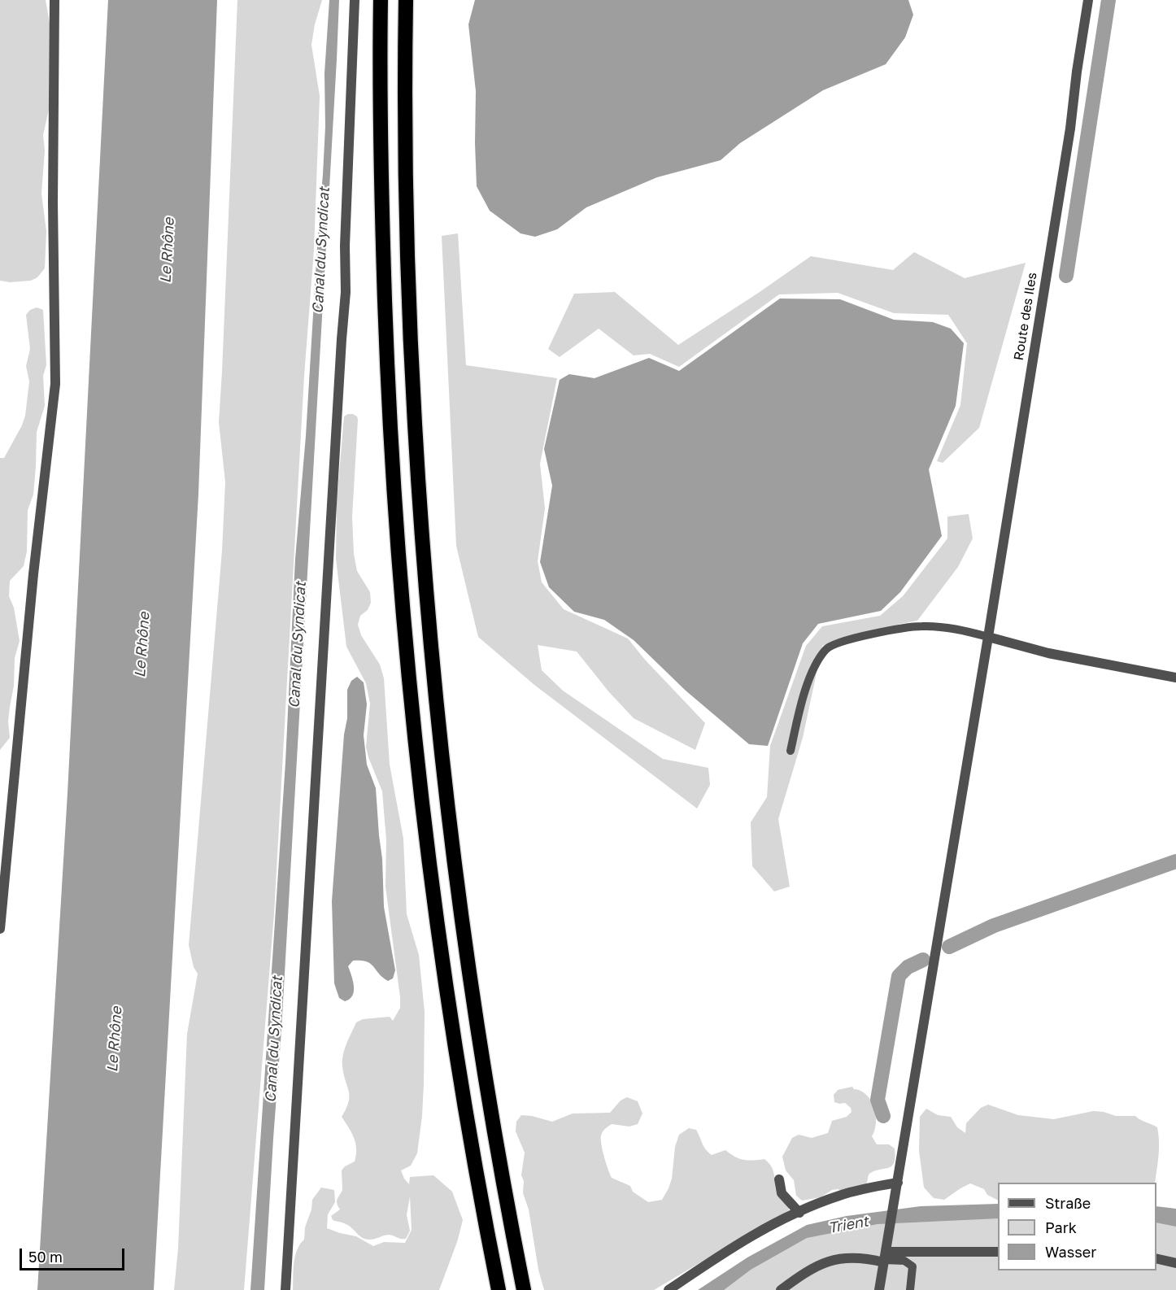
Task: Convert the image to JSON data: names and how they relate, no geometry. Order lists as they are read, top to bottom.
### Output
{
  "streets": {
    "street": ["Route des Iles"]
  },
  "water": ["Le Rhône", "Canal du Syndicat", "Trient"],
  "legend": ["Straße", "Park", "Wasser"],
  "scale_bar": "50 m"
}
